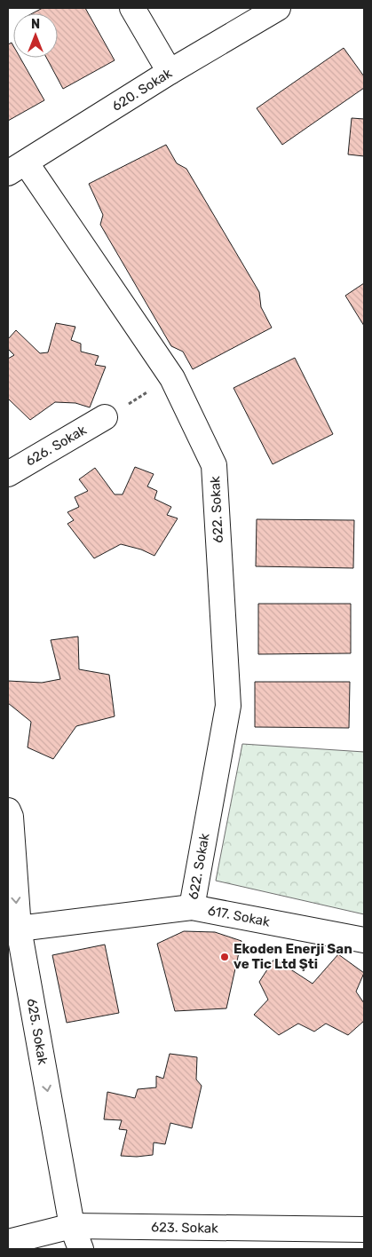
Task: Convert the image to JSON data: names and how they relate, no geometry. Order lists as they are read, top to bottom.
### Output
{
  "streets": {
    "street": [
      "620. Sokak",
      "626. Sokak",
      "622. Sokak",
      "617. Sokak",
      "625. Sokak",
      "623. Sokak"
    ]
  },
  "crossings": [
    ["620. Sokak", "622. Sokak"],
    ["622. Sokak", "617. Sokak"],
    ["617. Sokak", "625. Sokak"],
    ["625. Sokak", "623. Sokak"]
  ],
  "one_way": ["625. Sokak"],
  "places": ["Ekoden Enerji San ve Tic Ltd Şti"],
  "north": "top"
}
